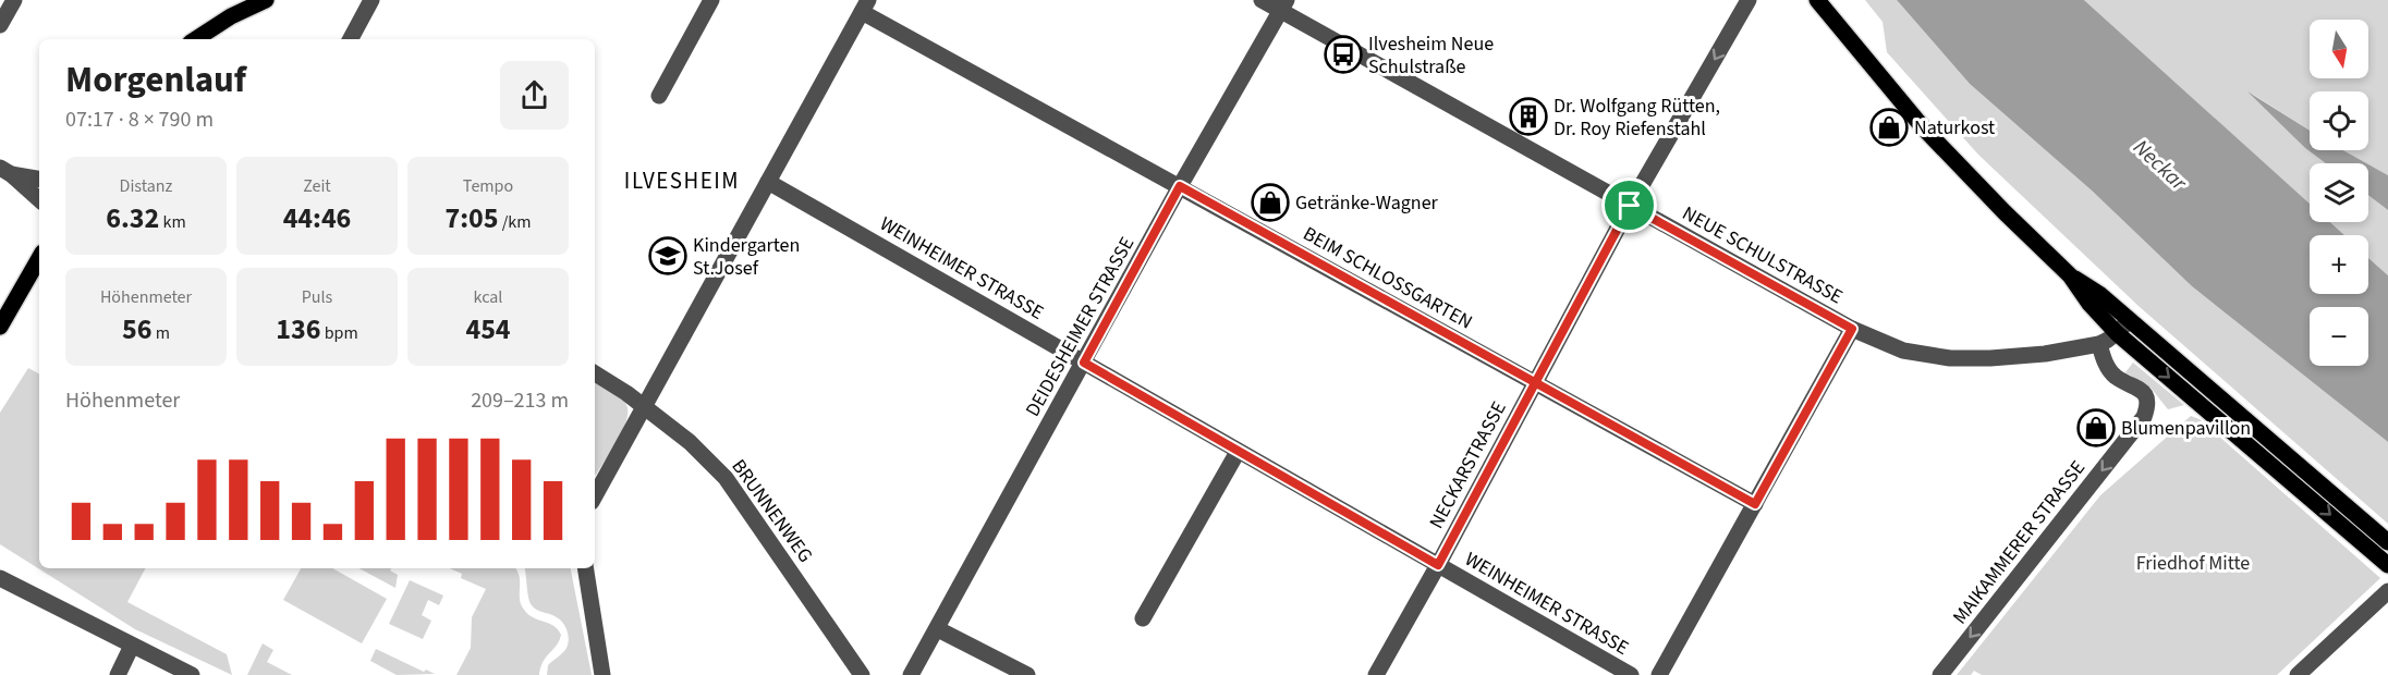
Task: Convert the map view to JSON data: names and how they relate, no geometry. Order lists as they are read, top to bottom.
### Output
{
  "streets": {
    "street": [
      "NEUE SCHULSTRASSE",
      "WEINHEIMER STRASSE",
      "BEIM SCHLOSSGARTEN",
      "DEIDESHEIMER STRASSE",
      "NECKARSTRASSE",
      "BRUNNENWEG",
      "MAIKAMMERER STRASSE"
    ]
  },
  "crossings": [
    ["NEUE SCHULSTRASSE", "DEIDESHEIMER STRASSE"],
    ["NEUE SCHULSTRASSE", "NECKARSTRASSE"],
    ["NEUE SCHULSTRASSE", "MAIKAMMERER STRASSE"],
    ["WEINHEIMER STRASSE", "DEIDESHEIMER STRASSE"],
    ["WEINHEIMER STRASSE", "NECKARSTRASSE"],
    ["BEIM SCHLOSSGARTEN", "DEIDESHEIMER STRASSE"],
    ["BEIM SCHLOSSGARTEN", "NECKARSTRASSE"]
  ],
  "one_way": ["MAIKAMMERER STRASSE"],
  "districts": ["ILVESHEIM"],
  "water": ["Neckar"],
  "parks": ["Friedhof Mitte"],
  "places": {
    "bus stop": ["Ilvesheim Neue Schulstraße"],
    "building": ["Dr. Wolfgang Rütten, Dr. Roy Riefenstahl"],
    "shop": ["Naturkost", "Getränke-Wagner", "Blumenpavillon"],
    "school or university": ["Kindergarten St.Josef"]
  },
  "north": "bottom",
  "page": {
    "map_buttons": ["+", "−"],
    "heading": ["Morgenlauf", "07:17 · 8 × 790 m"],
    "stats": [
      ["Distanz", "6.32 km"],
      ["Zeit", "44:46"],
      ["Tempo", "7:05 /km"],
      ["Höhenmeter", "56 m"],
      ["Puls", "136 bpm"],
      ["kcal", "454"]
    ],
    "chart": ["Höhenmeter", "209–213 m"]
  }
}
